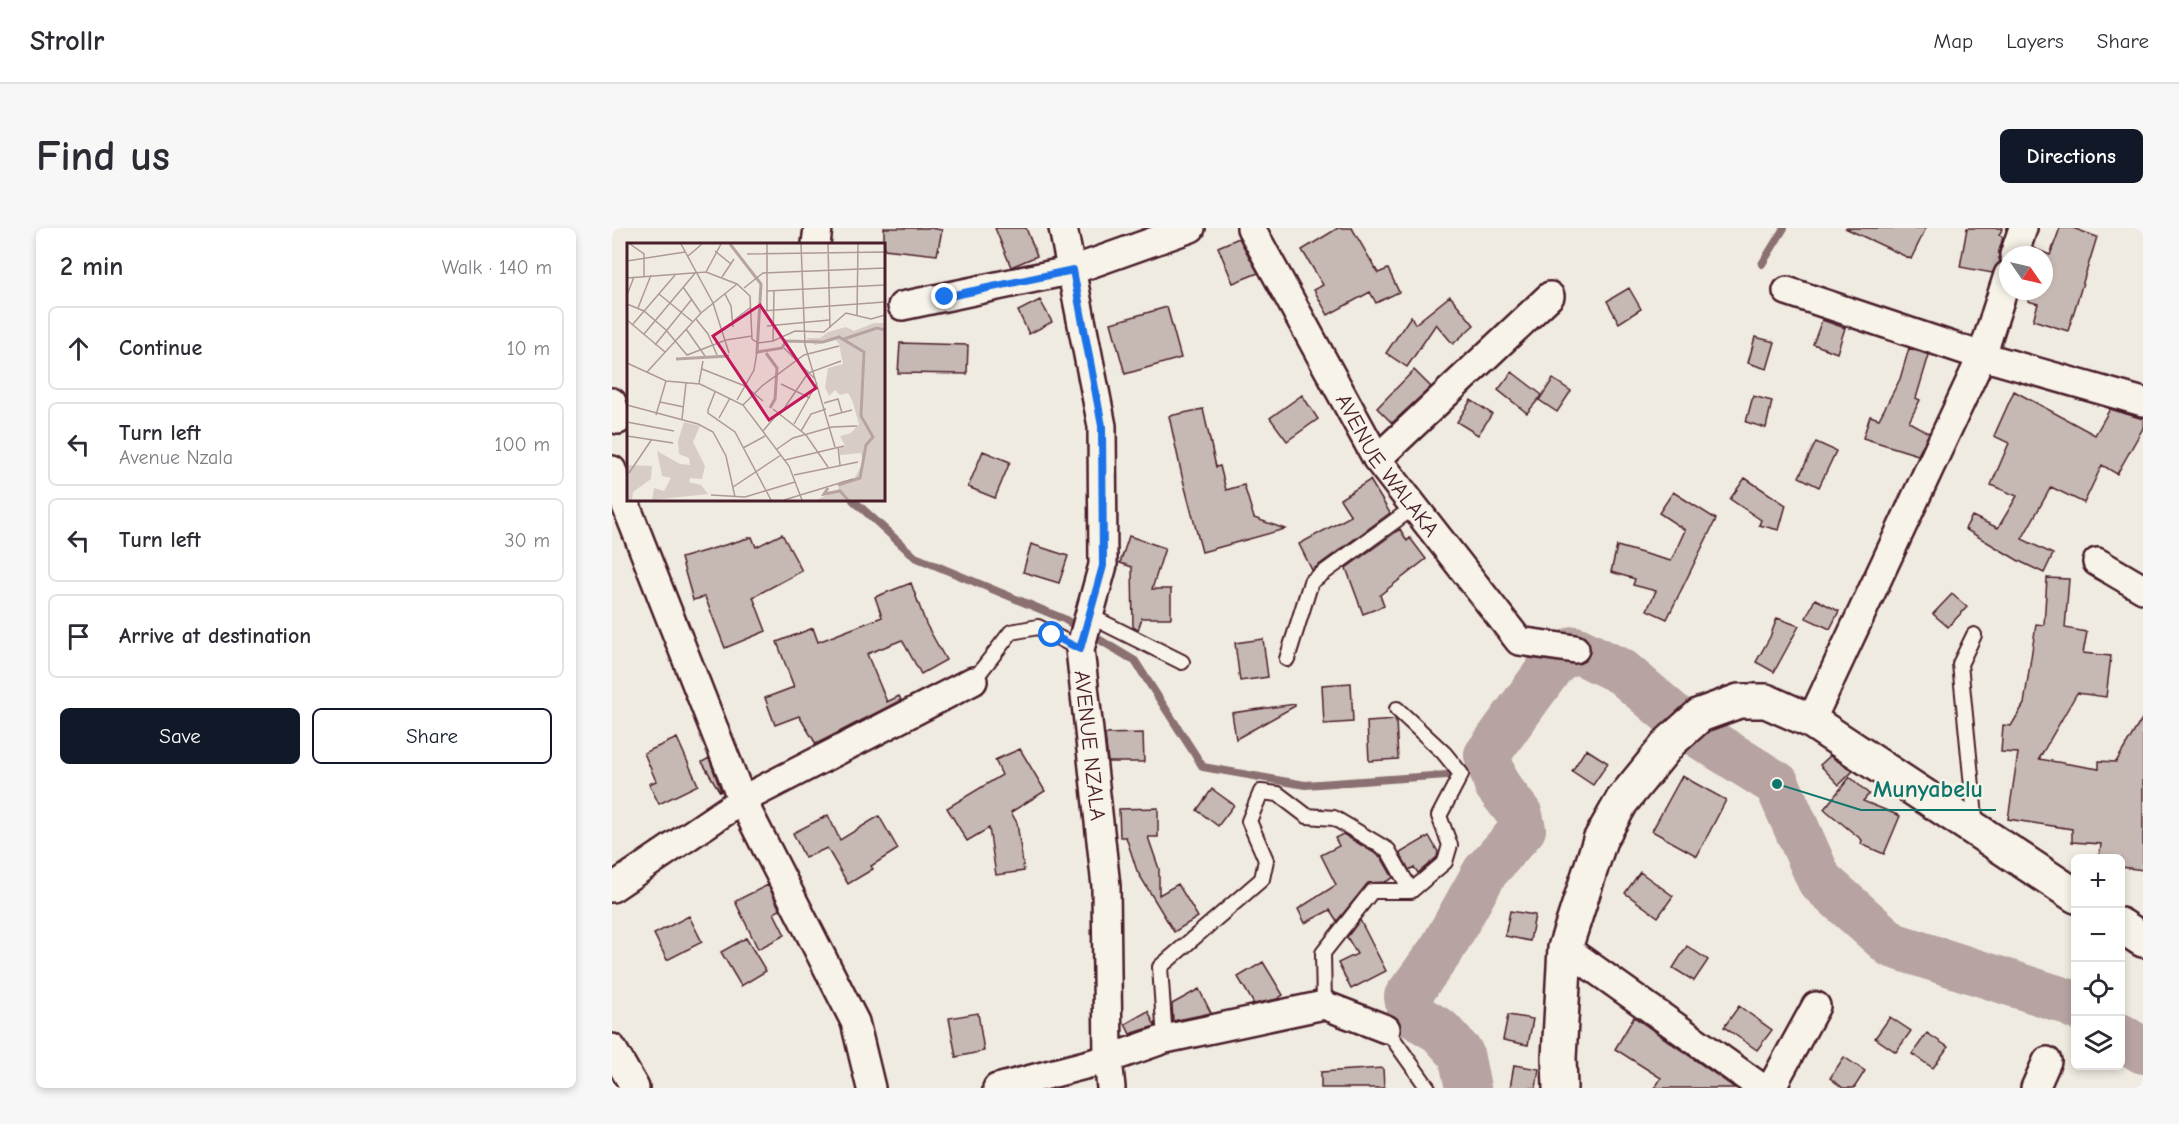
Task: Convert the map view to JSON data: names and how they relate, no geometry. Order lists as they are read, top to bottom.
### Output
{
  "streets": {
    "street": ["AVENUE WALAKA", "AVENUE NZALA"]
  },
  "places": ["Munyabelu"],
  "north": "bottom right",
  "page": {
    "header": "Strollr",
    "nav": ["Map", "Layers", "Share"],
    "buttons": [
      "Directions",
      ["Save", "Share"]
    ],
    "title": "Find us",
    "heading": ["2 min", "Walk · 140 m"],
    "list": [
      ["Continue", "10 m"],
      ["Turn left", "Avenue Nzala", "100 m"],
      ["Turn left", "30 m"],
      "Arrive at destination"
    ],
    "map_buttons": ["+", "−"]
  }
}
